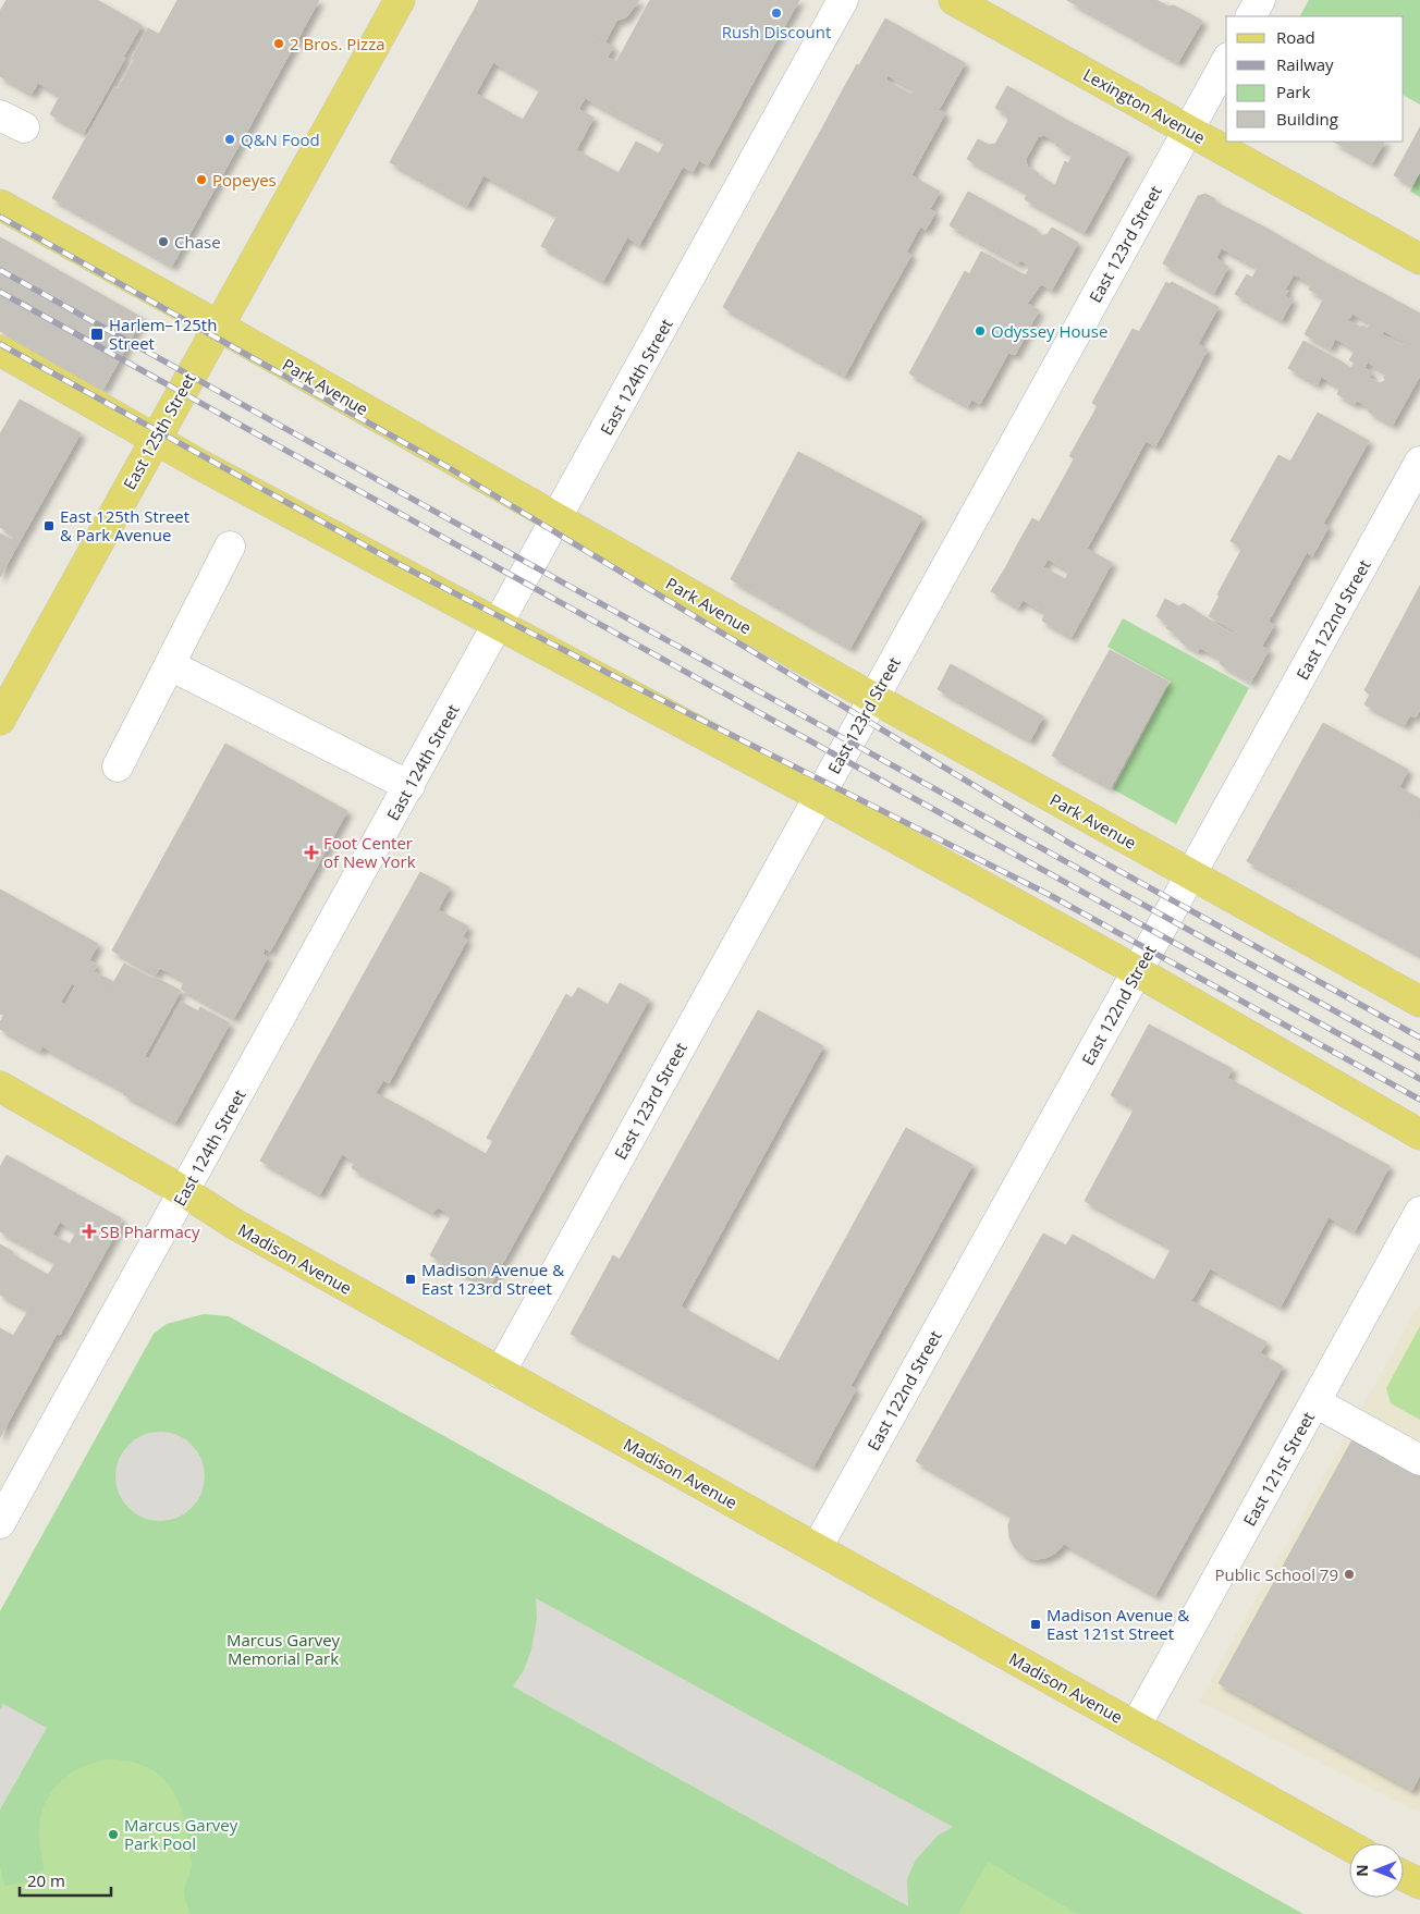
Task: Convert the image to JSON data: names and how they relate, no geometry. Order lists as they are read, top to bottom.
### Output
{
  "streets": {
    "main road": [
      "Lexington Avenue",
      "Park Avenue",
      "East 125th Street",
      "Madison Avenue"
    ],
    "street": [
      "East 123rd Street",
      "East 124th Street",
      "East 122nd Street",
      "East 121st Street"
    ]
  },
  "crossings": [
    ["Lexington Avenue", "East 123rd Street"],
    ["East 123rd Street", "Park Avenue"],
    ["East 123rd Street", "Madison Avenue"],
    ["East 124th Street", "Park Avenue"],
    ["East 124th Street", "Madison Avenue"],
    ["Park Avenue", "East 125th Street"],
    ["Park Avenue", "East 122nd Street"],
    ["East 122nd Street", "Madison Avenue"],
    ["Madison Avenue", "East 121st Street"]
  ],
  "parks": ["Marcus Garvey Memorial Park"],
  "places": {
    "other": [
      "Rush Discount",
      "2 Bros. Pizza",
      "Q&N Food",
      "Popeyes",
      "Chase",
      "Odyssey House",
      "Public School 79",
      "Marcus Garvey Park Pool"
    ],
    "transit": [
      "Harlem–125th Street",
      "East 125th Street & Park Avenue",
      "Madison Avenue & East 123rd Street",
      "Madison Avenue & East 121st Street"
    ],
    "health": ["Foot Center of New York", "SB Pharmacy"]
  },
  "legend": [
    "Road",
    "Railway",
    "Park",
    "Building"
  ],
  "scale_bar": "20 m",
  "north": "left"
}
